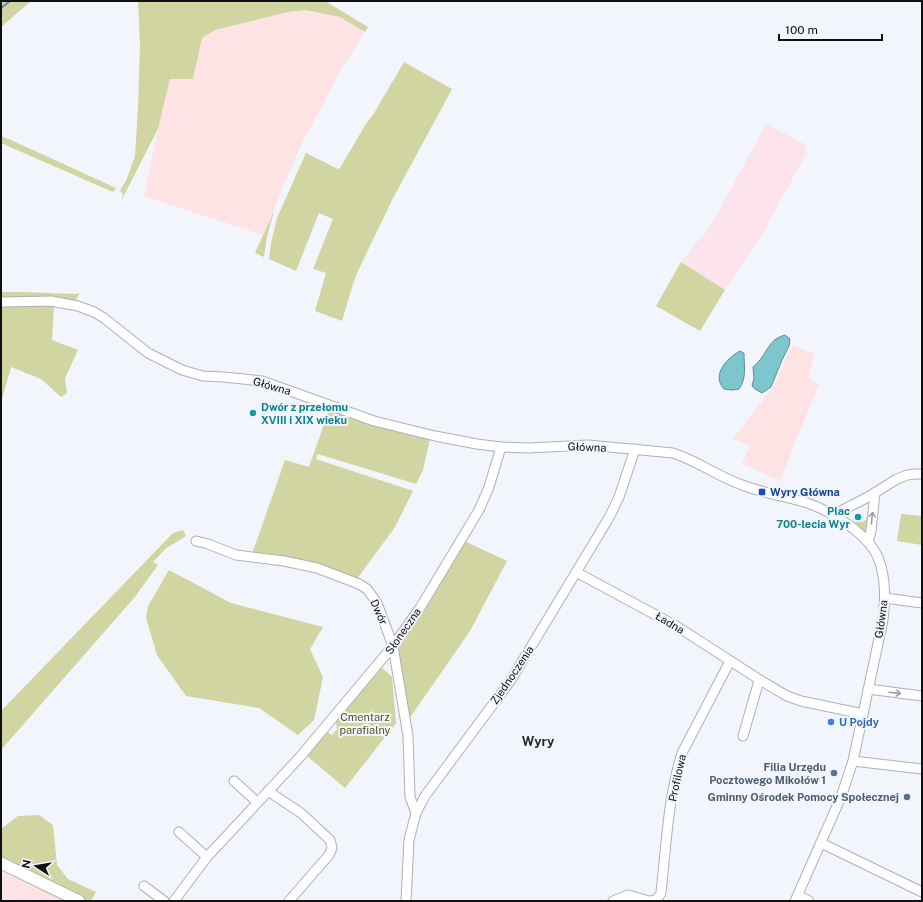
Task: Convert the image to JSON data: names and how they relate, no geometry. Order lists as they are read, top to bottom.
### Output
{
  "streets": {
    "street": [
      "Główna",
      "Dwór",
      "Ładna",
      "Słoneczna",
      "Zjednoczenia",
      "Profilowa"
    ]
  },
  "crossings": [
    ["Główna", "Ładna"],
    ["Główna", "Słoneczna"],
    ["Główna", "Zjednoczenia"],
    ["Dwór", "Słoneczna"],
    ["Dwór", "Zjednoczenia"],
    ["Ładna", "Zjednoczenia"],
    ["Ładna", "Profilowa"]
  ],
  "districts": ["Wyry"],
  "parks": ["Cmentarz parafialny"],
  "places": {
    "other": [
      "Dwór z przełomu XVIII i XIX wieku",
      "Plac 700-lecia Wyr",
      "U Pojdy",
      "Filia Urzędu Pocztowego Mikołów 1",
      "Gminny Ośrodek Pomocy Społecznej"
    ],
    "transit": ["Wyry Główna"]
  },
  "scale_bar": "100 m",
  "north": "left"
}
